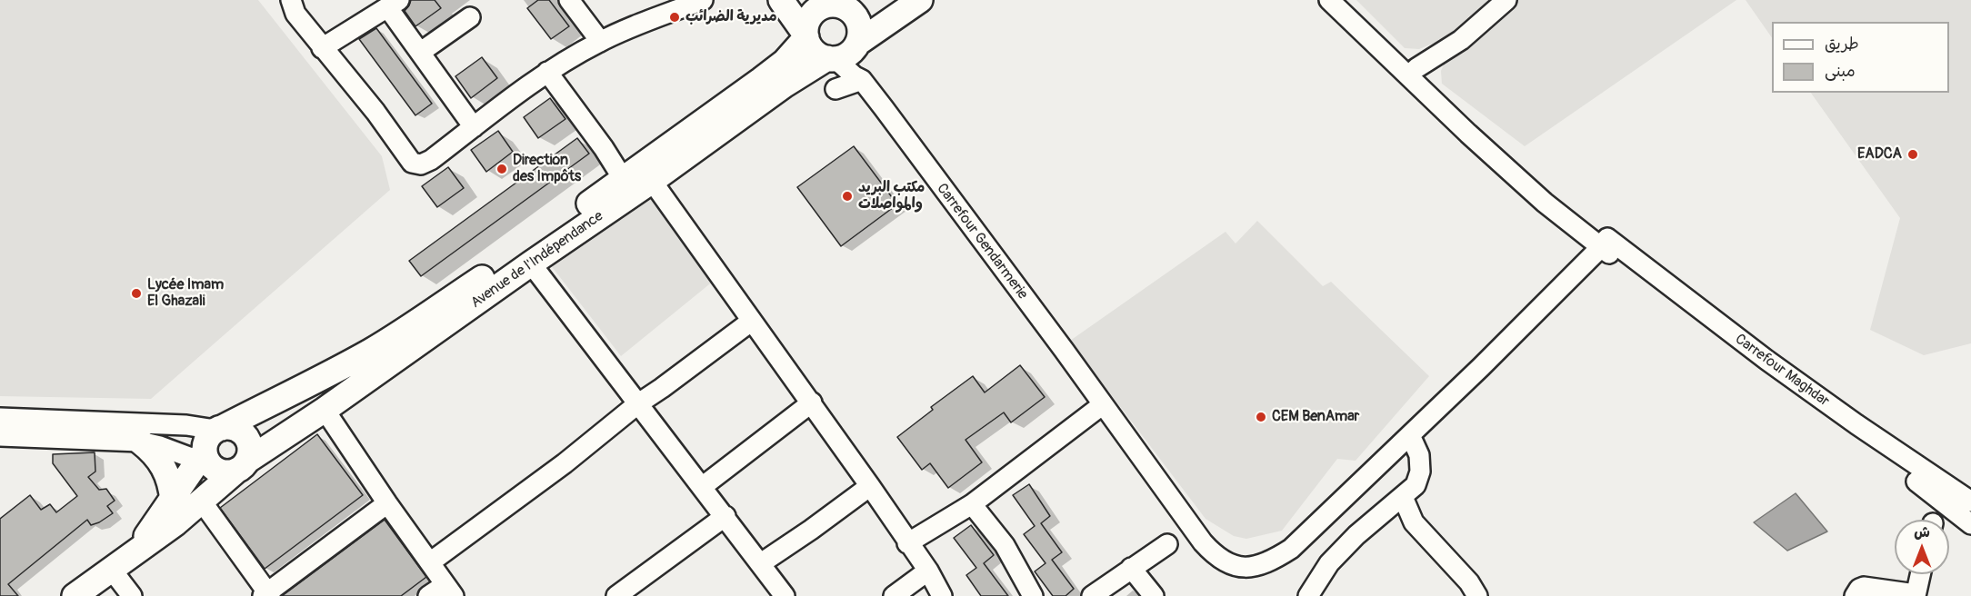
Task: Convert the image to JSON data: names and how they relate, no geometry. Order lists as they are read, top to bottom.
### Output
{
  "streets": {
    "main road": ["Avenue de l'Indépendance"],
    "street": ["Carrefour Gendarmerie", "Carrefour Maghdar"]
  },
  "crossings": [
    ["Carrefour Gendarmerie", "Carrefour Maghdar"]
  ],
  "places": [
    "مديرية الضرائب",
    "EADCA",
    "Direction des Impôts",
    "مكتب البريد والمواصلات",
    "Lycée Imam El Ghazali",
    "CEM BenAmar"
  ],
  "legend": ["طريق", "مبنى"],
  "north": "top"
}
